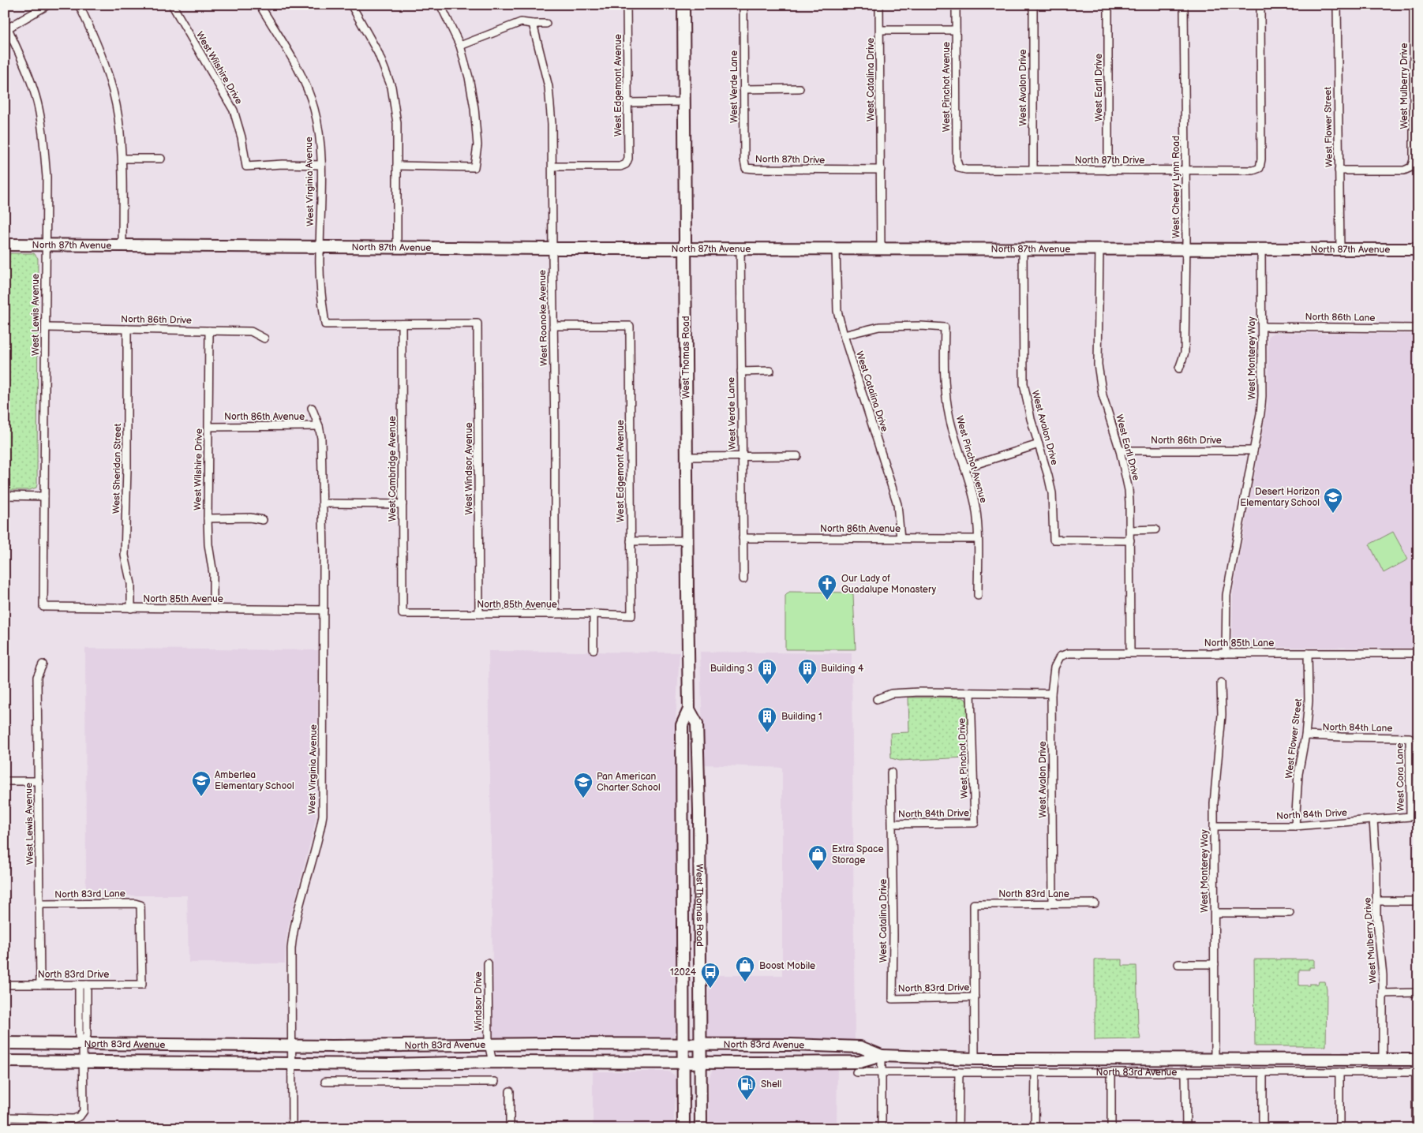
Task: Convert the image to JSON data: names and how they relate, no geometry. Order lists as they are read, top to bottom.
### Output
{
  "streets": {
    "main road": ["North 87th Avenue", "West Thomas Road", "North 83rd Avenue"],
    "street": [
      "West Wilshire Drive",
      "West Catalina Drive",
      "West Edgemont Avenue",
      "West Mulberry Drive",
      "West Verde Lane",
      "West Pinchot Avenue",
      "West Avalon Drive",
      "West Earll Drive",
      "West Flower Street",
      "North 87th Drive",
      "West Virginia Avenue",
      "West Cheery Lynn Road",
      "West Lewis Avenue",
      "North 86th Lane",
      "West Roanoke Avenue",
      "North 86th Drive",
      "West Monterey Way",
      "North 86th Avenue",
      "West Sheridan Street",
      "West Cambridge Avenue",
      "West Windsor Avenue",
      "North 85th Avenue",
      "North 85th Lane",
      "North 84th Lane",
      "West Pinchot Drive",
      "West Cora Lane",
      "North 84th Drive",
      "North 83rd Lane",
      "North 83rd Drive",
      "Windsor Drive"
    ]
  },
  "crossings": [
    ["West Wilshire Drive", "West Virginia Avenue"],
    ["West Wilshire Drive", "North 86th Drive"],
    ["West Wilshire Drive", "North 86th Avenue"],
    ["West Wilshire Drive", "North 85th Avenue"],
    ["West Catalina Drive", "West Pinchot Avenue"],
    ["West Catalina Drive", "North 87th Drive"],
    ["West Catalina Drive", "North 87th Avenue"],
    ["West Catalina Drive", "North 86th Avenue"],
    ["West Catalina Drive", "North 84th Drive"],
    ["West Catalina Drive", "North 83rd Drive"],
    ["West Edgemont Avenue", "West Roanoke Avenue"],
    ["West Edgemont Avenue", "North 85th Avenue"],
    ["West Mulberry Drive", "West Flower Street"],
    ["West Mulberry Drive", "North 84th Drive"],
    ["West Mulberry Drive", "North 83rd Avenue"],
    ["West Verde Lane", "North 87th Drive"],
    ["West Verde Lane", "North 87th Avenue"],
    ["West Verde Lane", "North 86th Avenue"],
    ["West Pinchot Avenue", "North 87th Drive"],
    ["West Pinchot Avenue", "North 86th Avenue"],
    ["West Avalon Drive", "West Earll Drive"],
    ["West Avalon Drive", "North 87th Drive"],
    ["West Avalon Drive", "North 87th Avenue"],
    ["West Avalon Drive", "North 85th Lane"],
    ["West Avalon Drive", "North 83rd Lane"],
    ["West Earll Drive", "North 87th Drive"],
    ["West Earll Drive", "North 87th Avenue"],
    ["West Earll Drive", "North 86th Drive"],
    ["West Earll Drive", "North 85th Lane"],
    ["West Flower Street", "North 87th Avenue"],
    ["West Flower Street", "North 85th Lane"],
    ["West Flower Street", "North 84th Lane"],
    ["West Flower Street", "North 84th Drive"],
    ["North 87th Drive", "West Cheery Lynn Road"],
    ["West Virginia Avenue", "North 87th Avenue"],
    ["West Virginia Avenue", "North 86th Avenue"],
    ["West Virginia Avenue", "West Cambridge Avenue"],
    ["West Virginia Avenue", "West Windsor Avenue"],
    ["West Virginia Avenue", "North 85th Avenue"],
    ["West Virginia Avenue", "North 83rd Avenue"],
    ["West Cheery Lynn Road", "North 87th Avenue"],
    ["North 87th Avenue", "West Lewis Avenue"],
    ["North 87th Avenue", "West Roanoke Avenue"],
    ["North 87th Avenue", "West Thomas Road"],
    ["North 87th Avenue", "West Monterey Way"],
    ["West Lewis Avenue", "North 86th Drive"],
    ["West Lewis Avenue", "North 85th Avenue"],
    ["West Lewis Avenue", "North 83rd Lane"],
    ["West Lewis Avenue", "North 83rd Drive"],
    ["North 86th Lane", "West Monterey Way"],
    ["West Roanoke Avenue", "North 85th Avenue"],
    ["North 86th Drive", "West Monterey Way"],
    ["North 86th Drive", "West Sheridan Street"],
    ["West Thomas Road", "North 83rd Avenue"],
    ["West Monterey Way", "North 85th Lane"],
    ["West Monterey Way", "North 84th Drive"],
    ["West Monterey Way", "North 83rd Avenue"],
    ["West Sheridan Street", "North 85th Avenue"],
    ["West Cambridge Avenue", "West Windsor Avenue"],
    ["West Cambridge Avenue", "North 85th Avenue"],
    ["West Windsor Avenue", "North 85th Avenue"],
    ["North 84th Lane", "West Cora Lane"],
    ["West Pinchot Drive", "North 84th Drive"],
    ["West Cora Lane", "North 84th Drive"],
    ["North 83rd Lane", "North 83rd Drive"],
    ["Windsor Drive", "North 83rd Avenue"]
  ],
  "places": {
    "school or university": ["Desert Horizon Elementary School", "Amberlea Elementary School", "Pan American Charter School"],
    "church": ["Our Lady of Guadalupe Monastery"],
    "building": ["Building 3", "Building 4", "Building 1"],
    "shop": ["Extra Space Storage", "Boost Mobile"],
    "bus stop": ["12024"],
    "fuel station": ["Shell"]
  }
}
